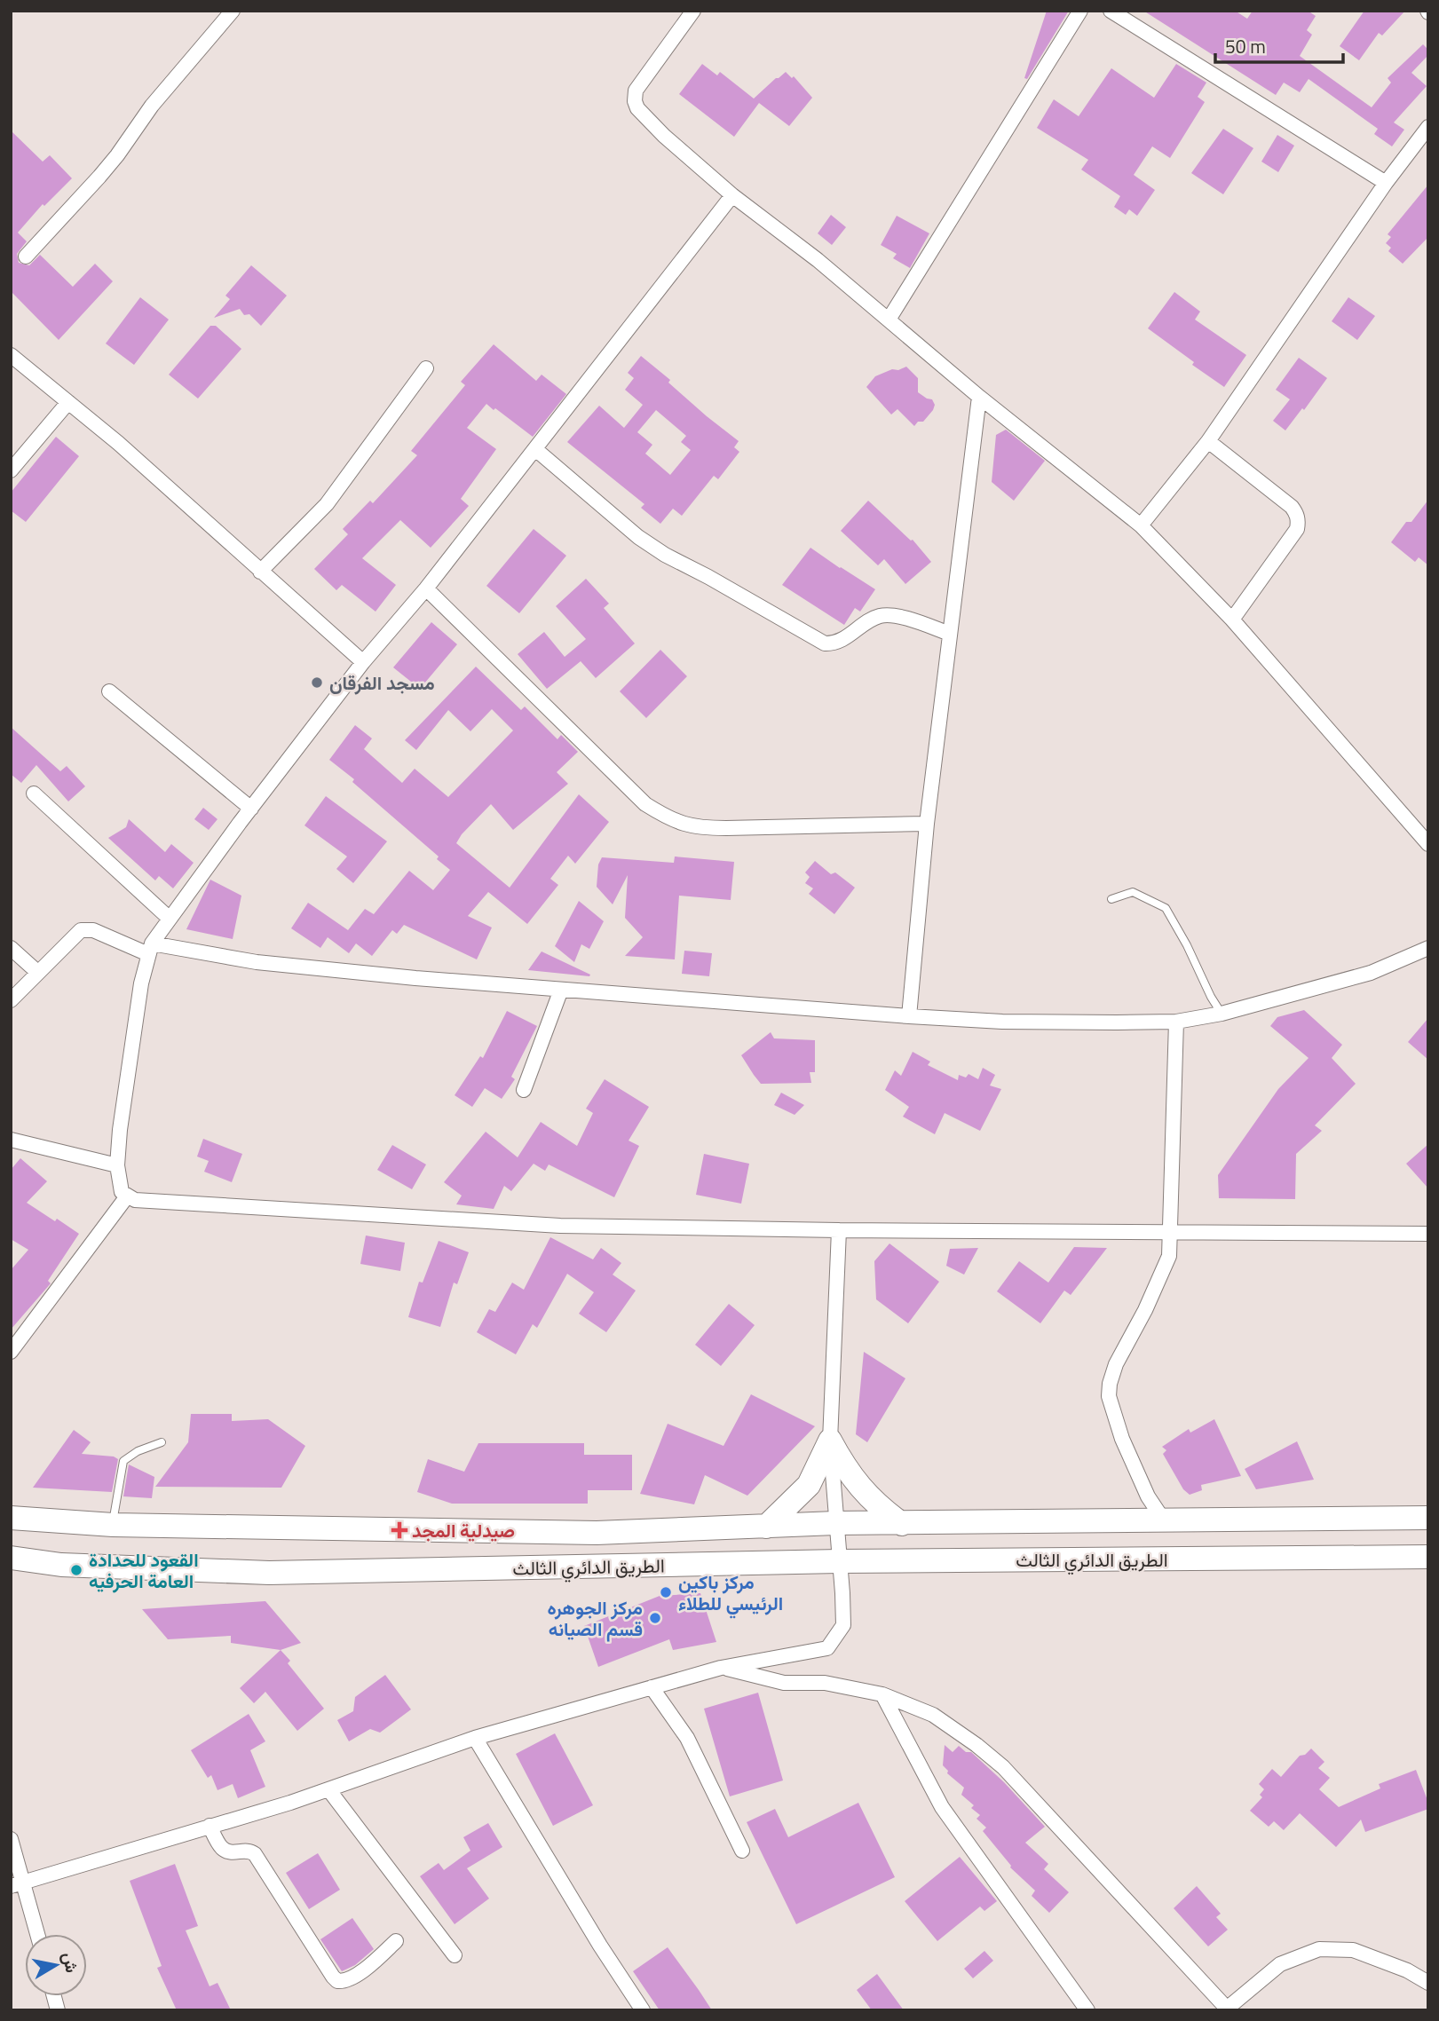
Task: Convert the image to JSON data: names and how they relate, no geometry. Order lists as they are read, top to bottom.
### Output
{
  "streets": {
    "main road": ["الطريق الدائري الثالث"]
  },
  "places": {
    "other": [
      "مسجد الفرقان",
      "القعود للحدادة العامة الحرفيه",
      "مركز باكين الرئيسي للطلاء",
      "مركز الجوهره قسم الصيانه"
    ],
    "health": ["صيدلية المجد"]
  },
  "scale_bar": "50 m",
  "north": "right"
}
